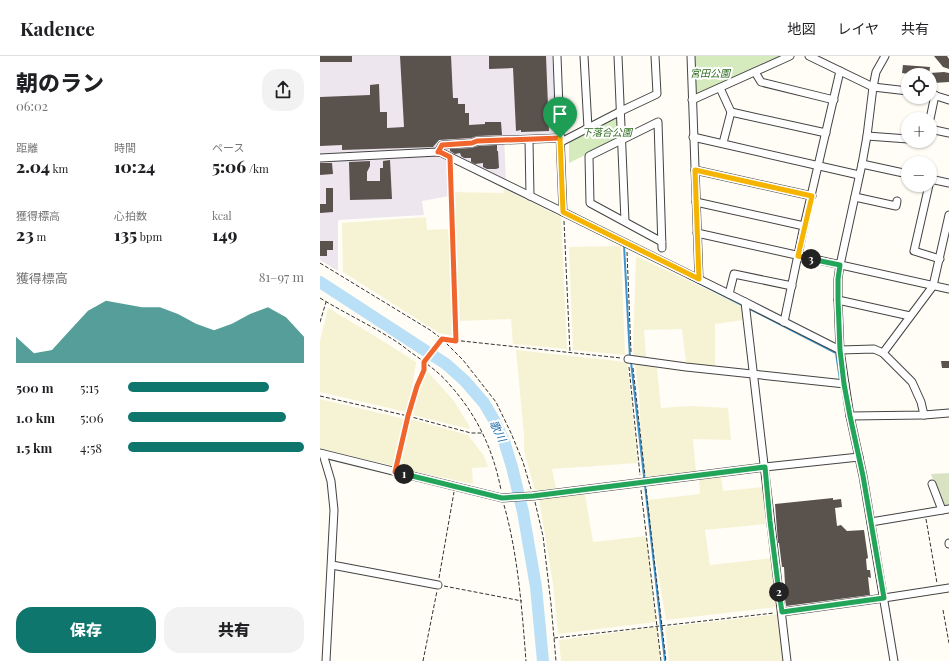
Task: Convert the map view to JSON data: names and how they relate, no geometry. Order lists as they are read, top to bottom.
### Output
{
  "water": ["歌川"],
  "parks": ["宮田公園", "下落合公園"],
  "page": {
    "header": "Kadence",
    "nav": ["地図", "レイヤ", "共有"],
    "heading": ["朝のラン", "06:02"],
    "map_buttons": ["+", "−"],
    "stats": [
      ["距離", "2.04 km"],
      ["時間", "10:24"],
      ["ペース", "5:06 /km"],
      ["獲得標高", "23 m"],
      ["心拍数", "135 bpm"],
      ["kcal", "149"]
    ],
    "pins": ["3", "1", "2"],
    "chart": ["獲得標高", "81–97 m"],
    "list": [
      {
        "name": "500 m",
        "note": "5:15"
      },
      {
        "name": "1.0 km",
        "note": "5:06"
      },
      {
        "name": "1.5 km",
        "note": "4:58"
      }
    ],
    "buttons": ["保存", "共有"]
  }
}
